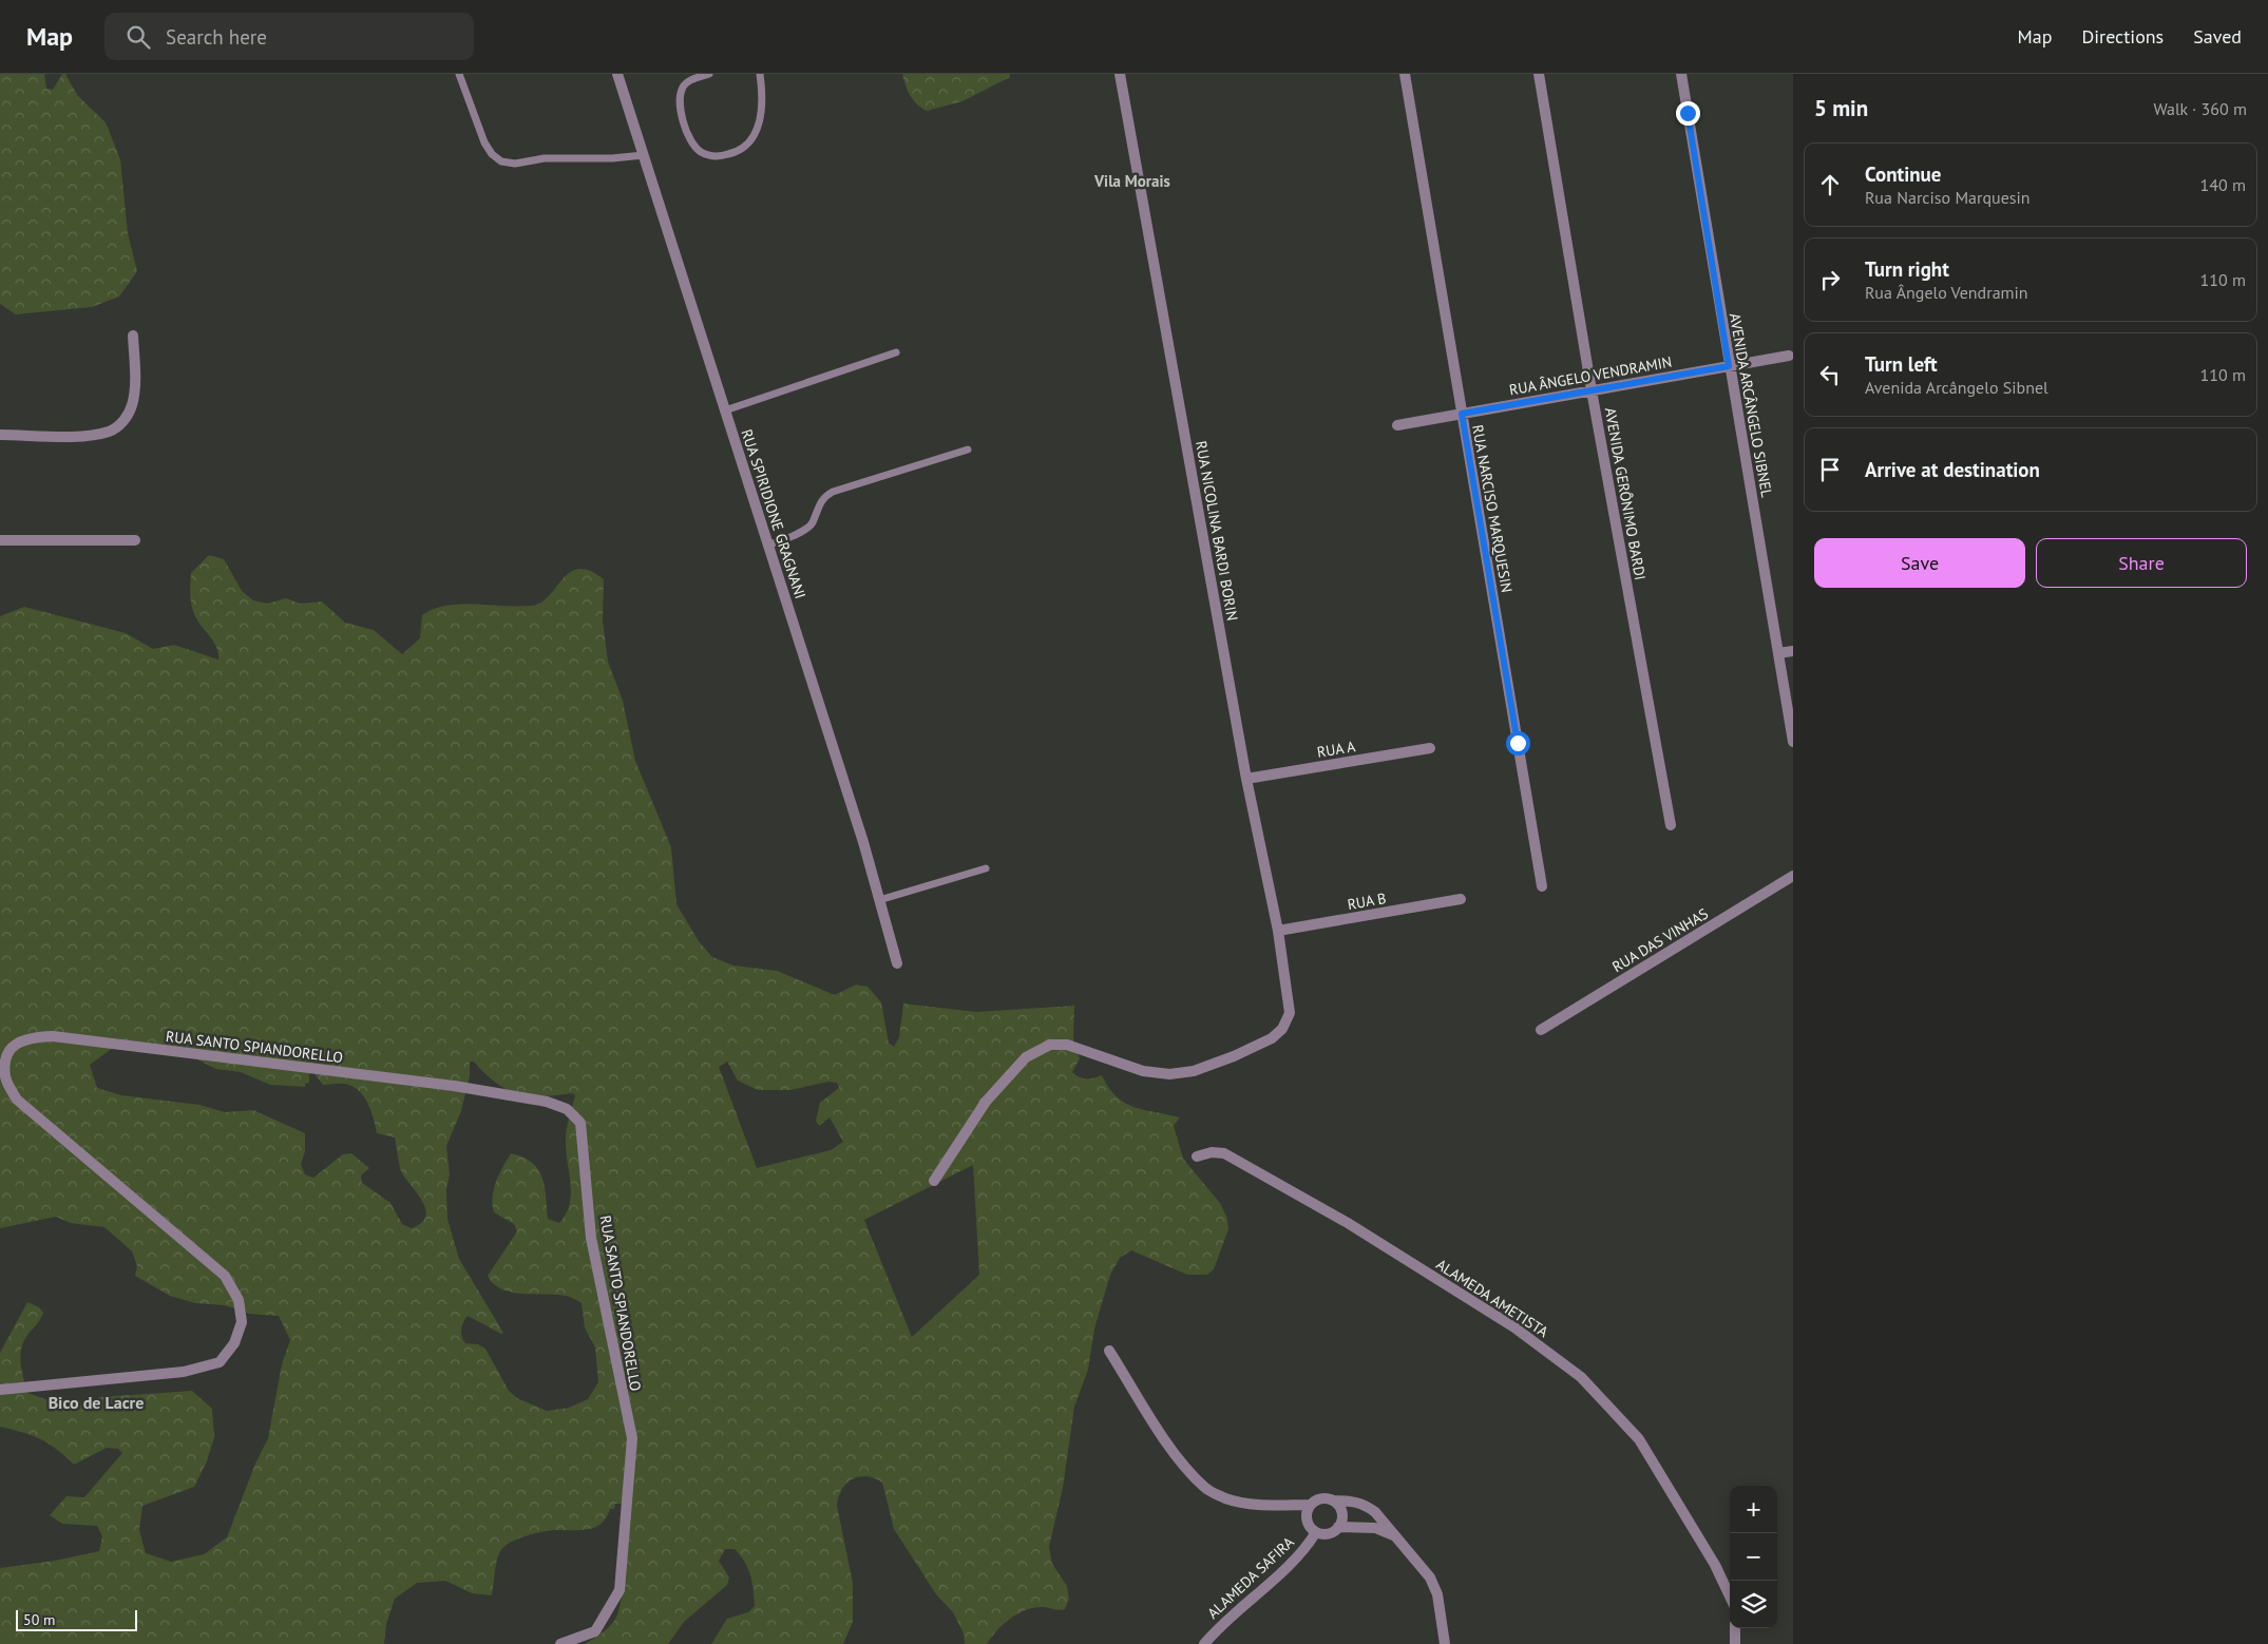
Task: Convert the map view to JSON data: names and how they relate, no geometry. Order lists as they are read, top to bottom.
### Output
{
  "streets": {
    "street": [
      "RUA ÂNGELO VENDRAMIN",
      "AVENIDA ARCÂNGELO SIBNEL",
      "AVENIDA GERÔNIMO BARDI",
      "RUA NARCISO MARQUESIN",
      "RUA SPIRIDIONE GRAGNANI",
      "RUA NICOLINA BARDI BORIN",
      "RUA A",
      "RUA B",
      "RUA DAS VINHAS",
      "RUA SANTO SPIANDORELLO",
      "ALAMEDA AMETISTA",
      "ALAMEDA SAFIRA"
    ]
  },
  "crossings": [
    ["RUA ÂNGELO VENDRAMIN", "AVENIDA ARCÂNGELO SIBNEL"],
    ["RUA ÂNGELO VENDRAMIN", "AVENIDA GERÔNIMO BARDI"],
    ["RUA ÂNGELO VENDRAMIN", "RUA NARCISO MARQUESIN"],
    ["RUA NICOLINA BARDI BORIN", "RUA A"],
    ["RUA NICOLINA BARDI BORIN", "RUA B"]
  ],
  "districts": ["Vila Morais", "Bico de Lacre"],
  "scale_bar": "50 m",
  "page": {
    "header": "Map",
    "search": "Search here",
    "nav": ["Map", "Directions", "Saved"],
    "heading": ["5 min", "Walk · 360 m"],
    "list": [
      ["Continue", "Rua Narciso Marquesin", "140 m"],
      ["Turn right", "Rua Ângelo Vendramin", "110 m"],
      ["Turn left", "Avenida Arcângelo Sibnel", "110 m"],
      "Arrive at destination"
    ],
    "buttons": ["Save", "Share"],
    "map_buttons": ["+", "−"],
    "scale": "50 m"
  }
}
